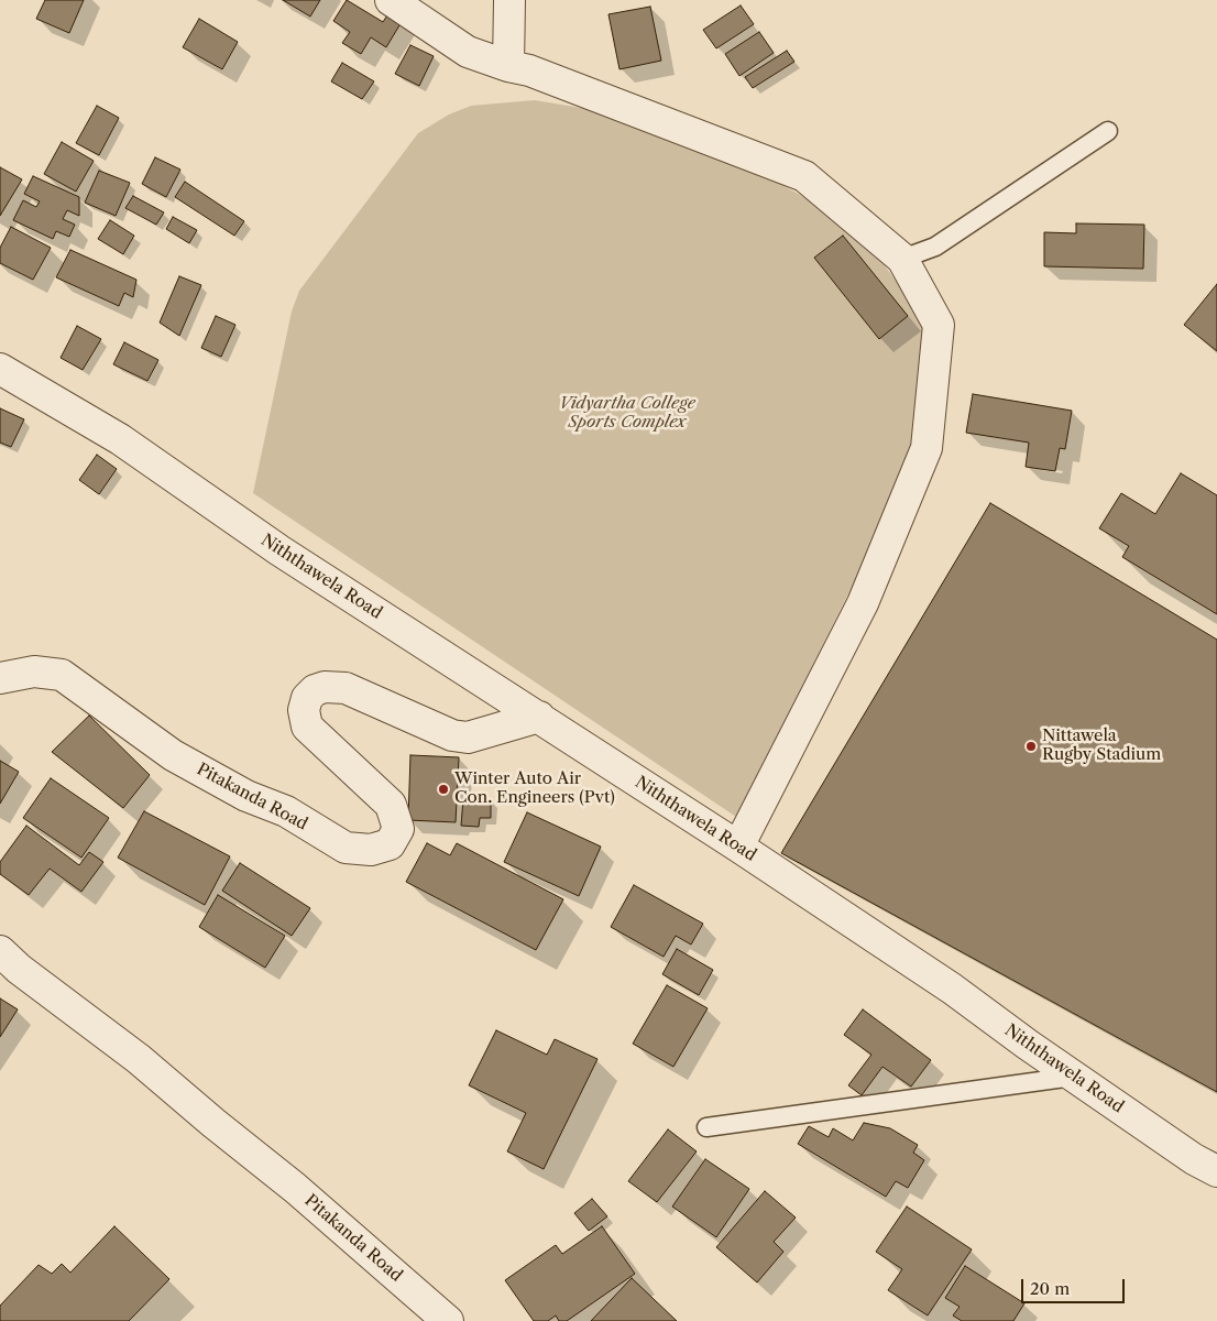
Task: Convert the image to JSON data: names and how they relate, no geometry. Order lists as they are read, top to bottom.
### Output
{
  "streets": {
    "street": ["Niththawela Road", "Pitakanda Road"]
  },
  "crossings": [
    ["Niththawela Road", "Pitakanda Road"]
  ],
  "parks": ["Vidyartha College Sports Complex"],
  "places": ["Nittawela Rugby Stadium", "Winter Auto Air Con. Engineers (Pvt)"],
  "scale_bar": "20 m"
}
